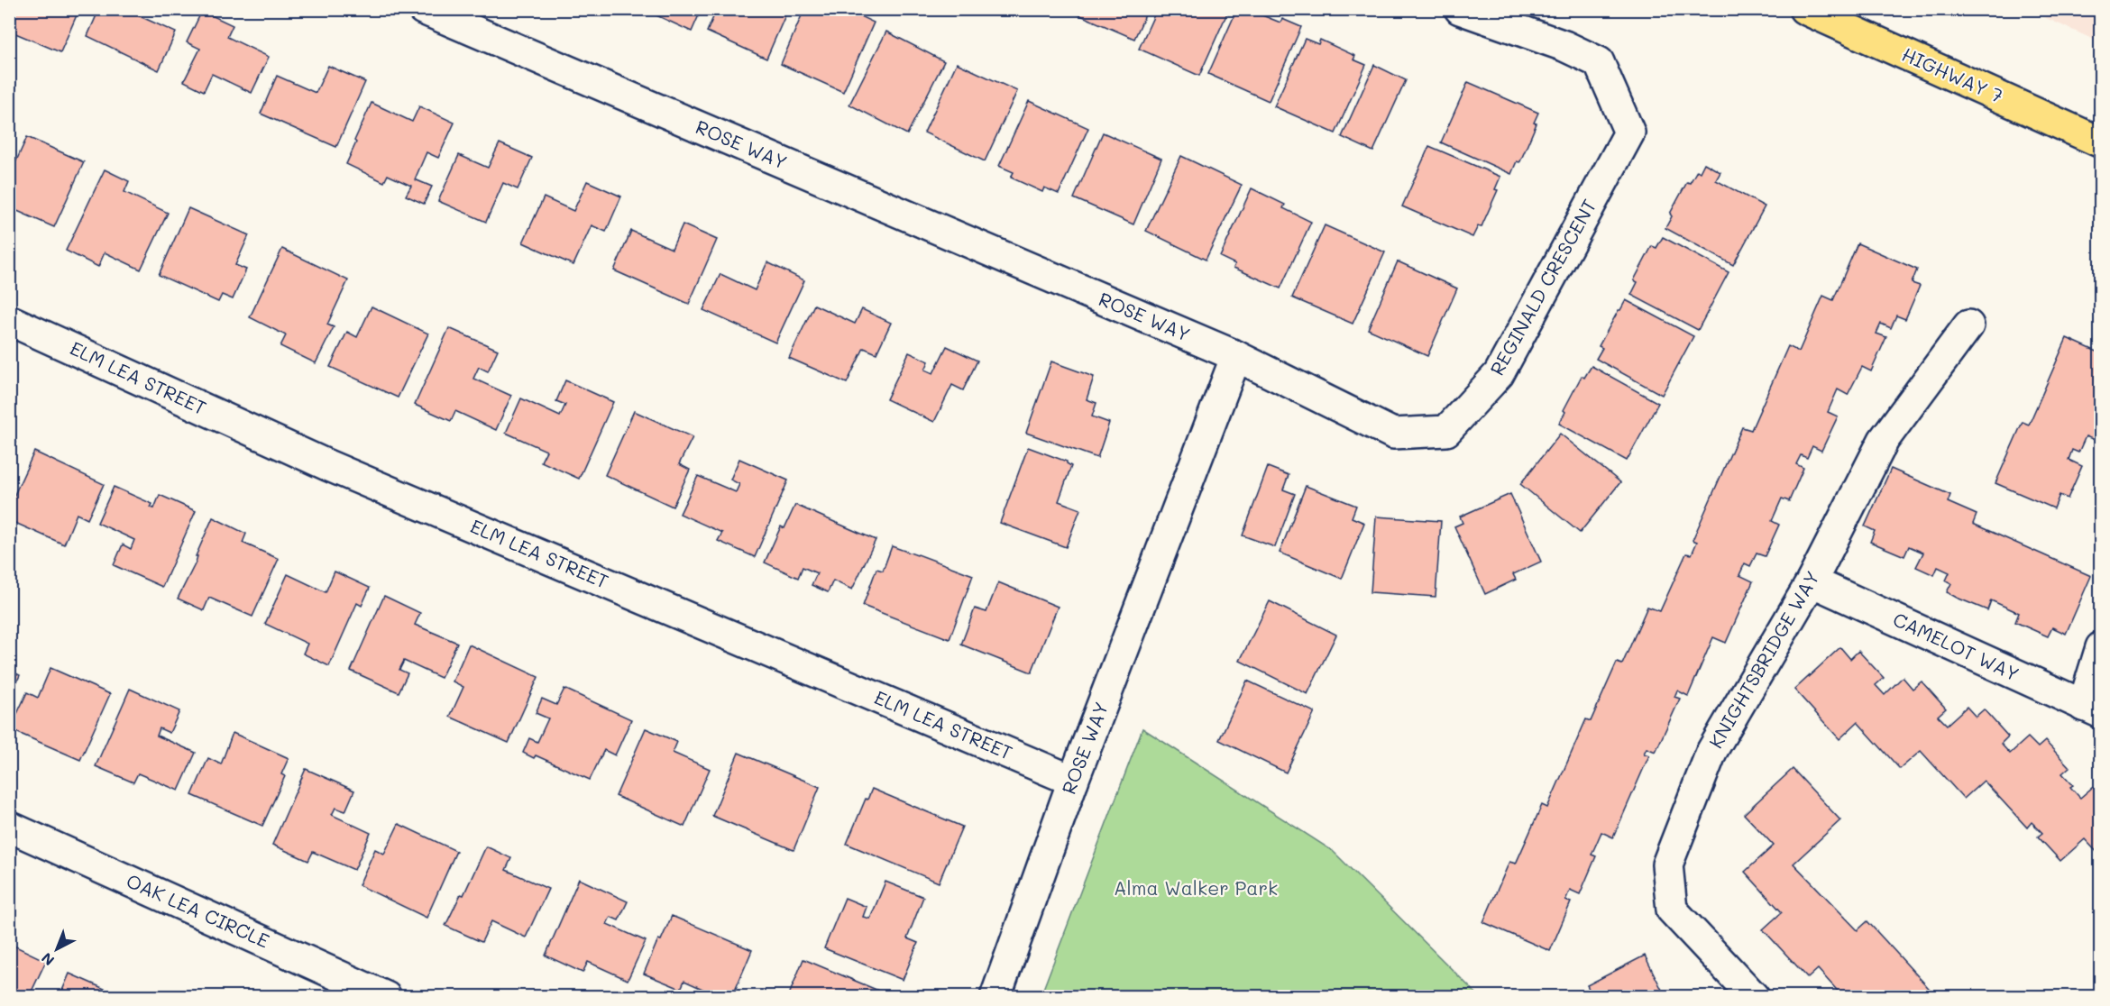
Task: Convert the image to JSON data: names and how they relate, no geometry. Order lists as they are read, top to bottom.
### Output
{
  "streets": {
    "main road": ["HIGHWAY 7"],
    "street": [
      "ROSE WAY",
      "REGINALD CRESCENT",
      "ELM LEA STREET",
      "CAMELOT WAY",
      "KNIGHTSBRIDGE WAY",
      "OAK LEA CIRCLE"
    ]
  },
  "crossings": [
    ["ROSE WAY", "REGINALD CRESCENT"],
    ["ROSE WAY", "ELM LEA STREET"],
    ["CAMELOT WAY", "KNIGHTSBRIDGE WAY"]
  ],
  "parks": ["Alma Walker Park"],
  "north": "bottom left"
}
